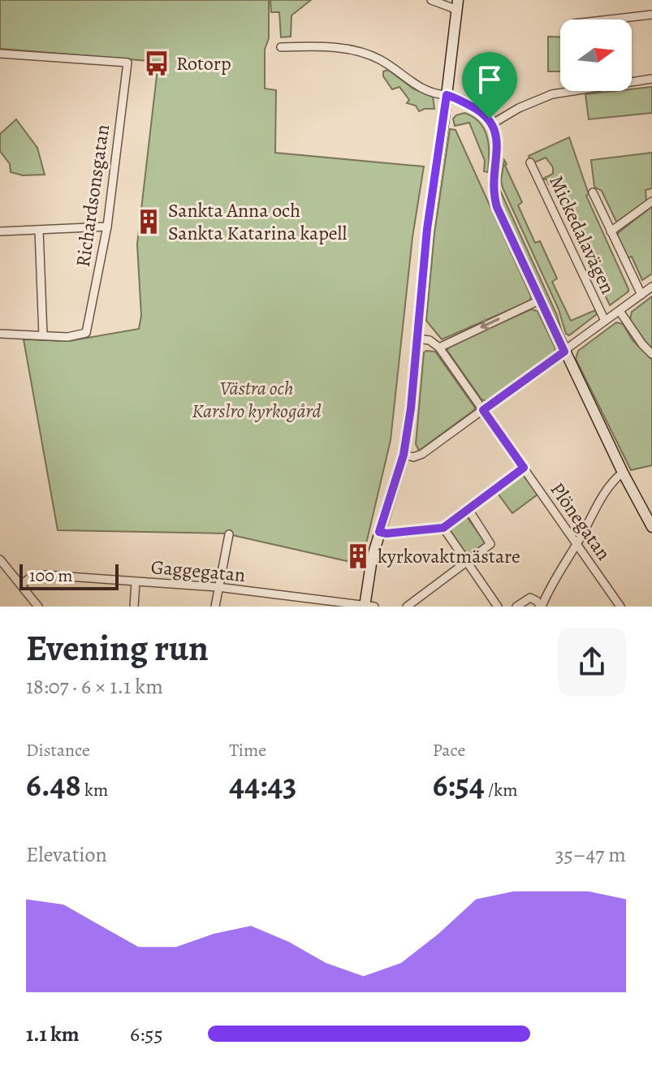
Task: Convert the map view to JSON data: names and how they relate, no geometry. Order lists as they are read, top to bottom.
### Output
{
  "streets": {
    "street": [
      "Richardsonsgatan",
      "Mickedalavägen",
      "Plönegatan",
      "Gaggegatan"
    ]
  },
  "crossings": [
    ["Mickedalavägen", "Plönegatan"]
  ],
  "parks": ["Västra och Karslro kyrkogård"],
  "places": {
    "bus stop": ["Rotorp"],
    "building": ["Sankta Anna och Sankta Katarina kapell", "kyrkovaktmästare"]
  },
  "scale_bar": "100 m",
  "north": "right",
  "page": {
    "scale": "100 m",
    "heading": ["Evening run", "18:07 · 6 × 1.1 km"],
    "stats": [
      ["Distance", "6.48 km"],
      ["Time", "44:43"],
      ["Pace", "6:54 /km"]
    ],
    "chart": ["Elevation", "35–47 m"],
    "list": [
      {
        "name": "1.1 km",
        "note": "6:55"
      }
    ]
  }
}
